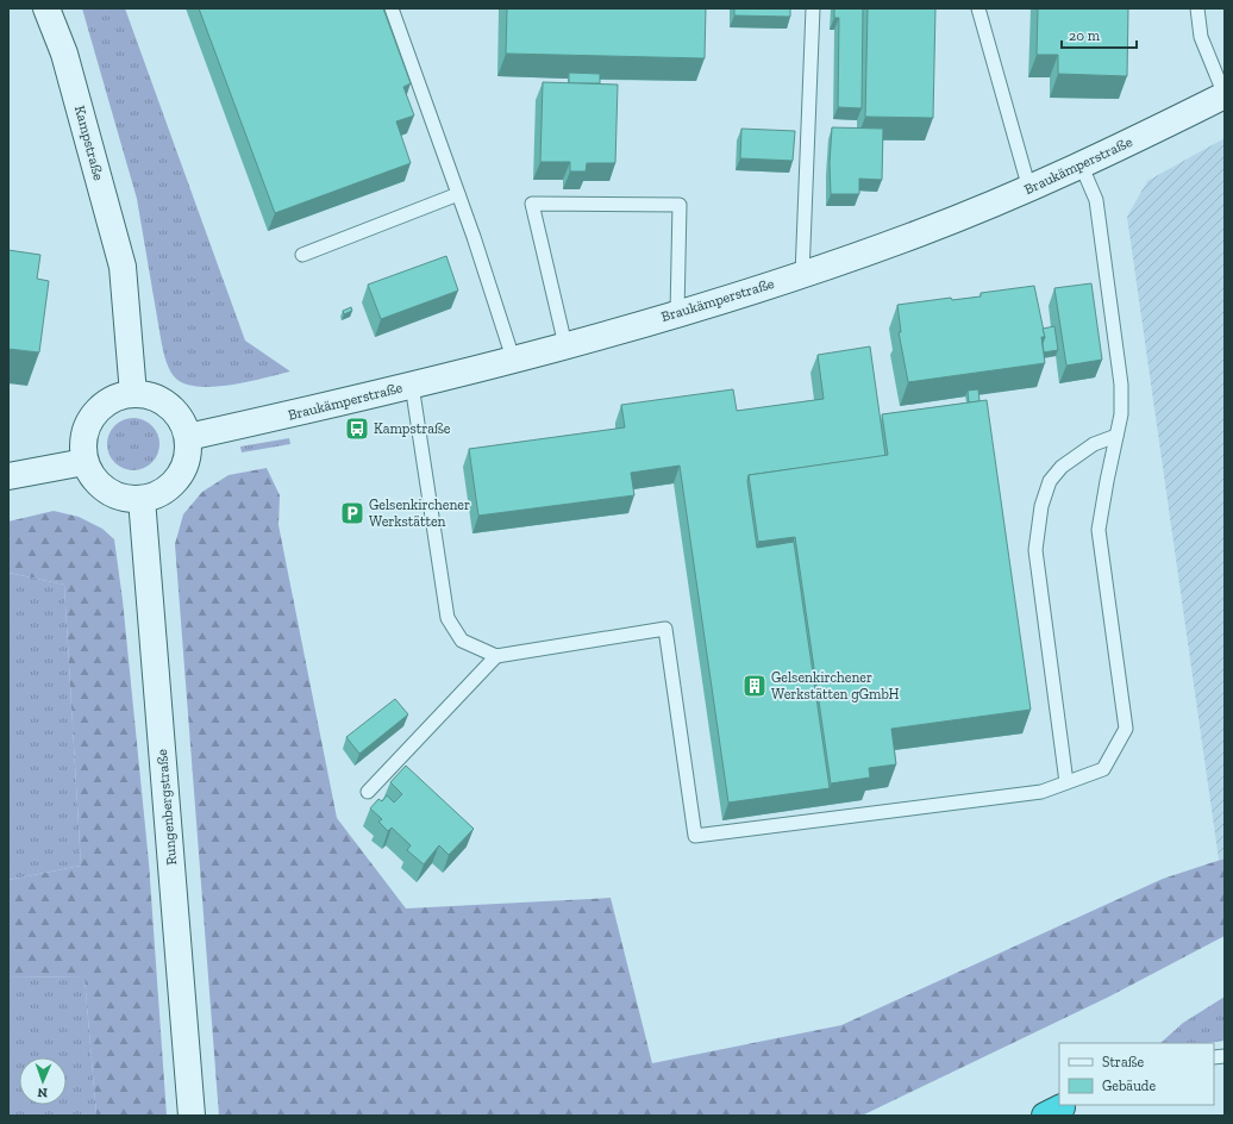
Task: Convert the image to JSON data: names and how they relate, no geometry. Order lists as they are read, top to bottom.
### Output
{
  "streets": {
    "street": ["Kampstraße", "Braukämperstraße", "Rungenbergstraße"]
  },
  "crossings": [
    ["Kampstraße", "Braukämperstraße"],
    ["Kampstraße", "Rungenbergstraße"],
    ["Braukämperstraße", "Rungenbergstraße"]
  ],
  "places": {
    "bus stop": ["Kampstraße"],
    "parking": ["Gelsenkirchener Werkstätten"],
    "building": ["Gelsenkirchener Werkstätten gGmbH"]
  },
  "legend": ["Straße", "Gebäude"],
  "scale_bar": "20 m",
  "north": "bottom"
}
